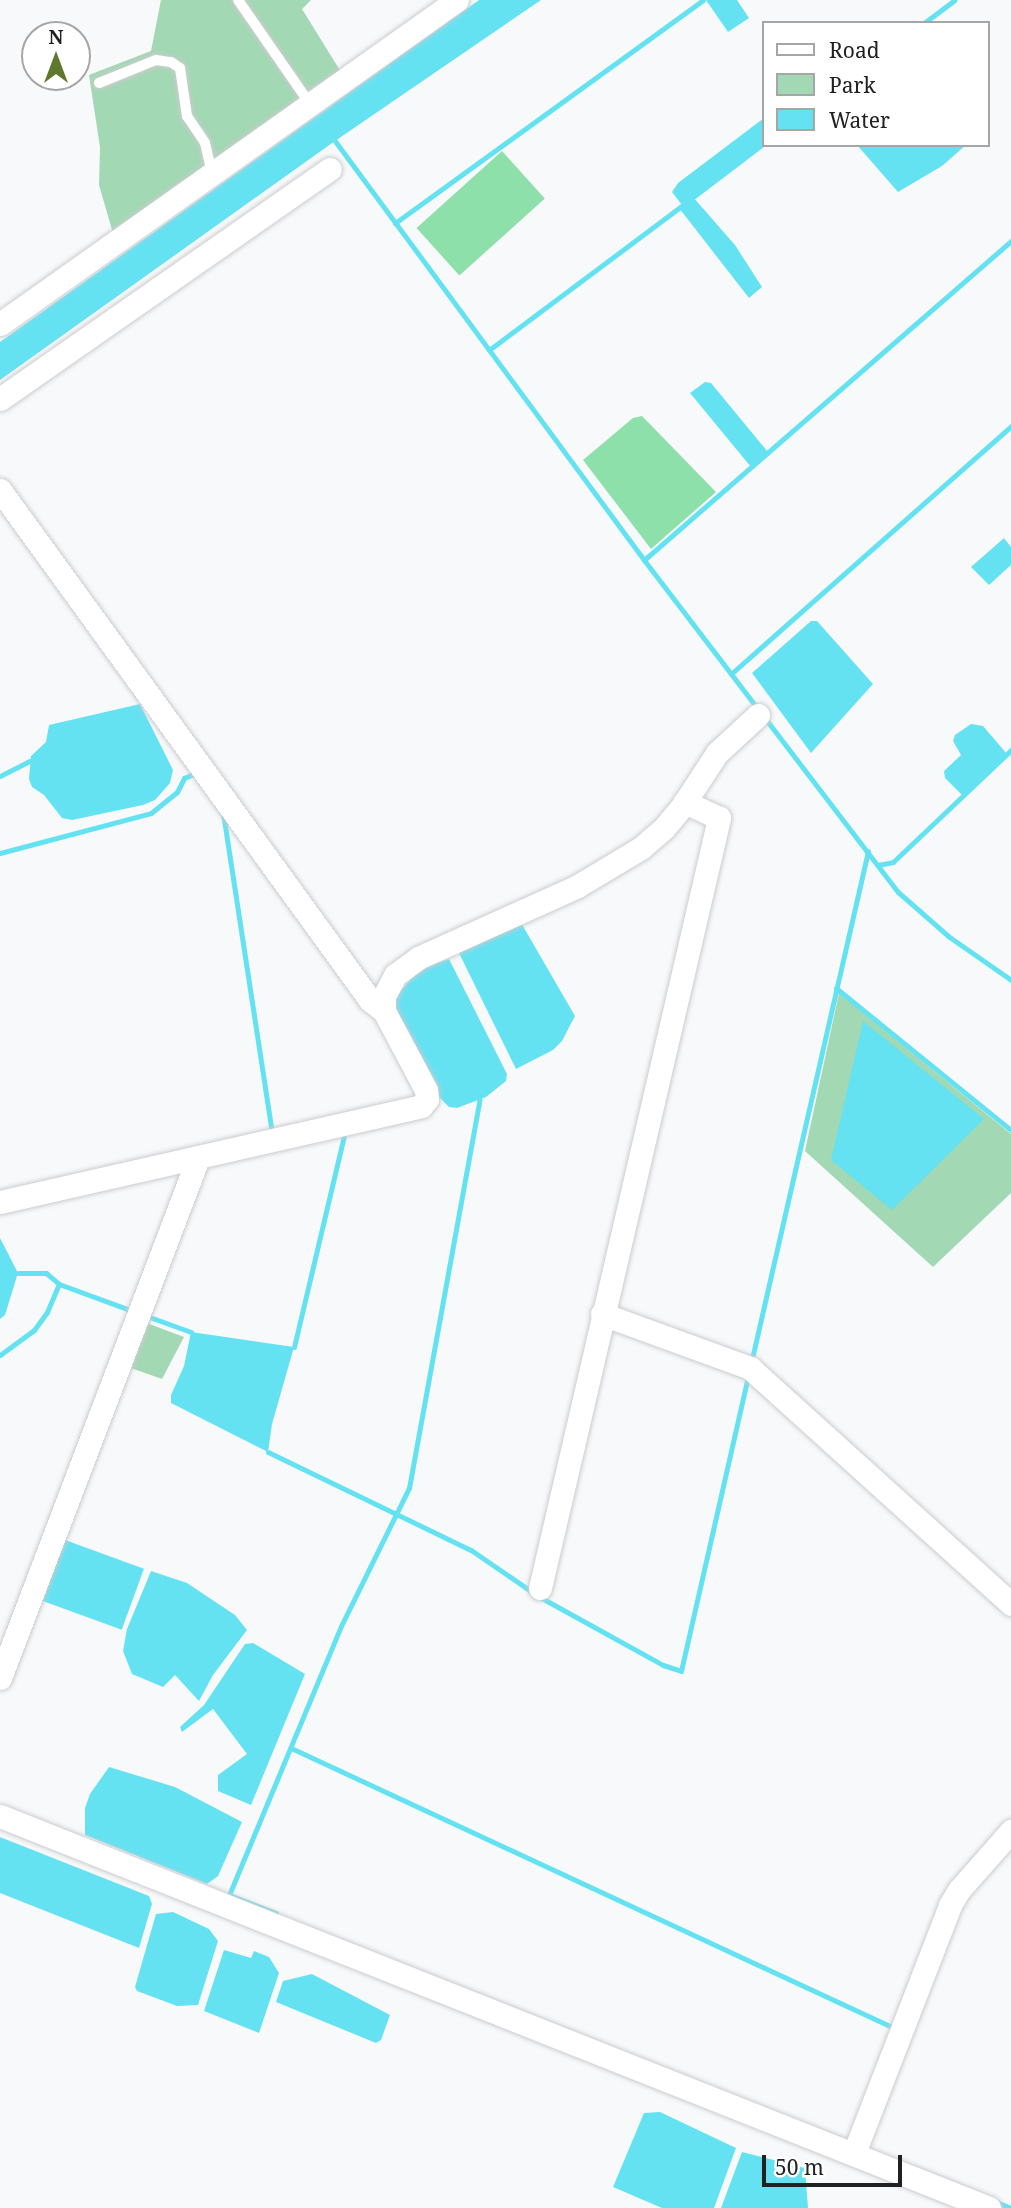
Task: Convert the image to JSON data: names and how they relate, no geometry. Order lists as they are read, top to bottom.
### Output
{
  "legend": ["Road", "Park", "Water"],
  "scale_bar": "50 m",
  "north": "top"
}
